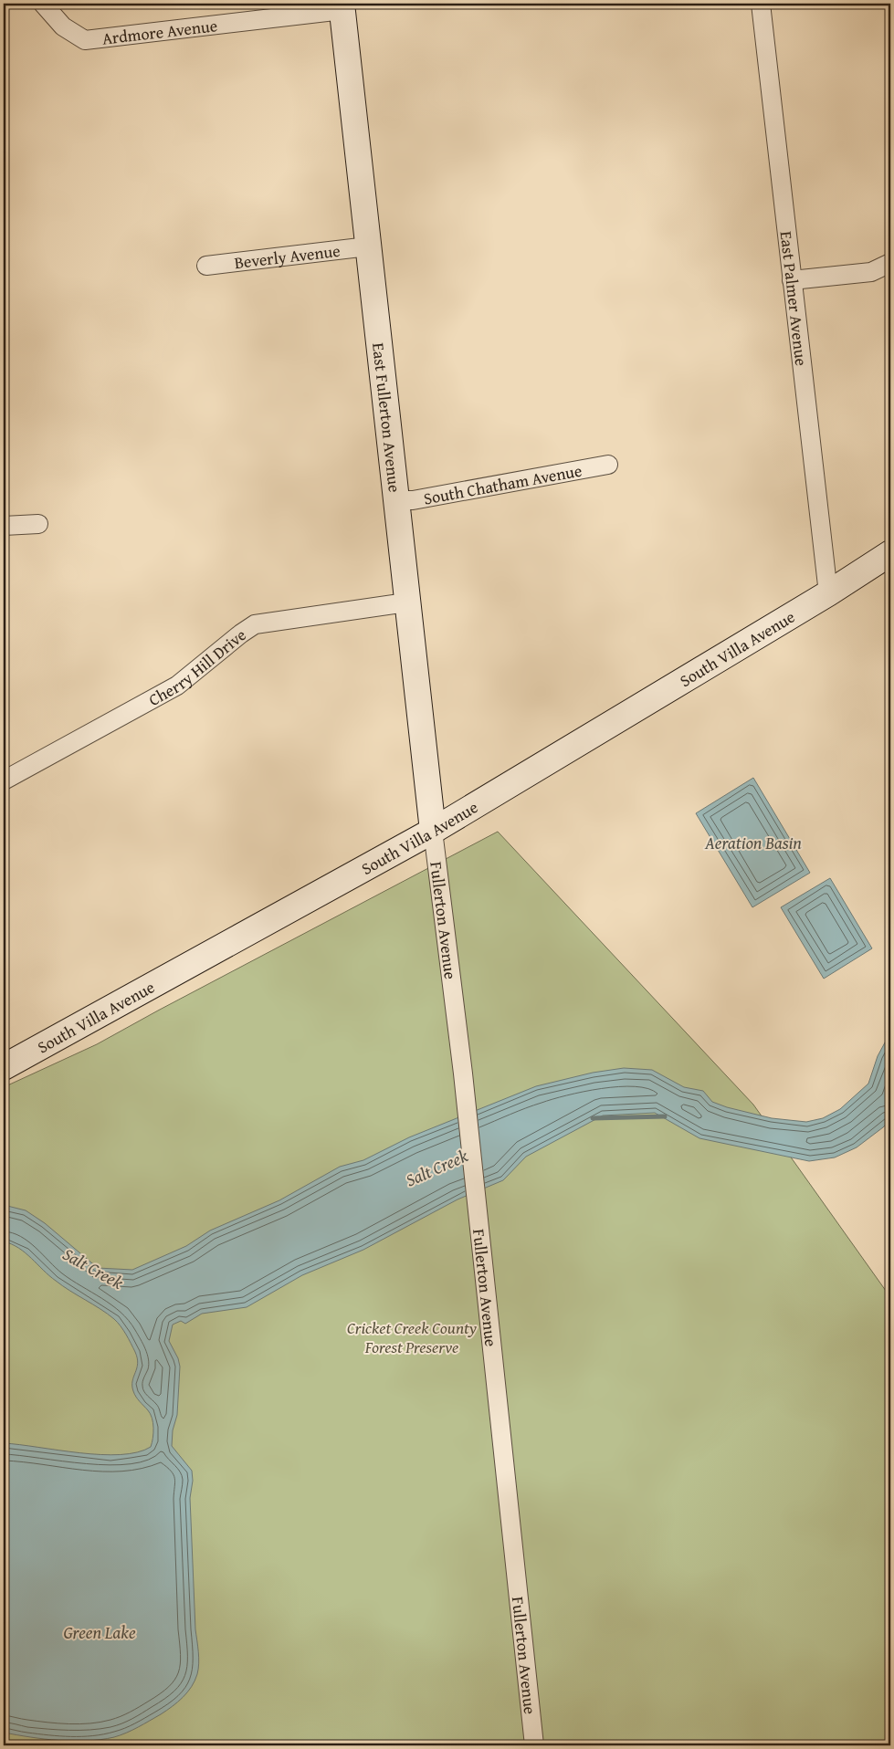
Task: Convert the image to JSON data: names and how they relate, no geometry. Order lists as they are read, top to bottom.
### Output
{
  "streets": {
    "main road": ["East Fullerton Avenue", "South Villa Avenue"],
    "street": [
      "Ardmore Avenue",
      "Beverly Avenue",
      "East Palmer Avenue",
      "South Chatham Avenue",
      "Cherry Hill Drive",
      "Fullerton Avenue"
    ]
  },
  "crossings": [
    ["Ardmore Avenue", "East Fullerton Avenue"],
    ["Beverly Avenue", "East Fullerton Avenue"],
    ["East Palmer Avenue", "South Villa Avenue"],
    ["East Fullerton Avenue", "South Chatham Avenue"],
    ["East Fullerton Avenue", "South Villa Avenue"],
    ["East Fullerton Avenue", "Cherry Hill Drive"],
    ["East Fullerton Avenue", "Fullerton Avenue"],
    ["South Villa Avenue", "Fullerton Avenue"]
  ],
  "water": ["Aeration Basin", "Salt Creek", "Green Lake"],
  "parks": ["Cricket Creek County Forest Preserve"]
}
